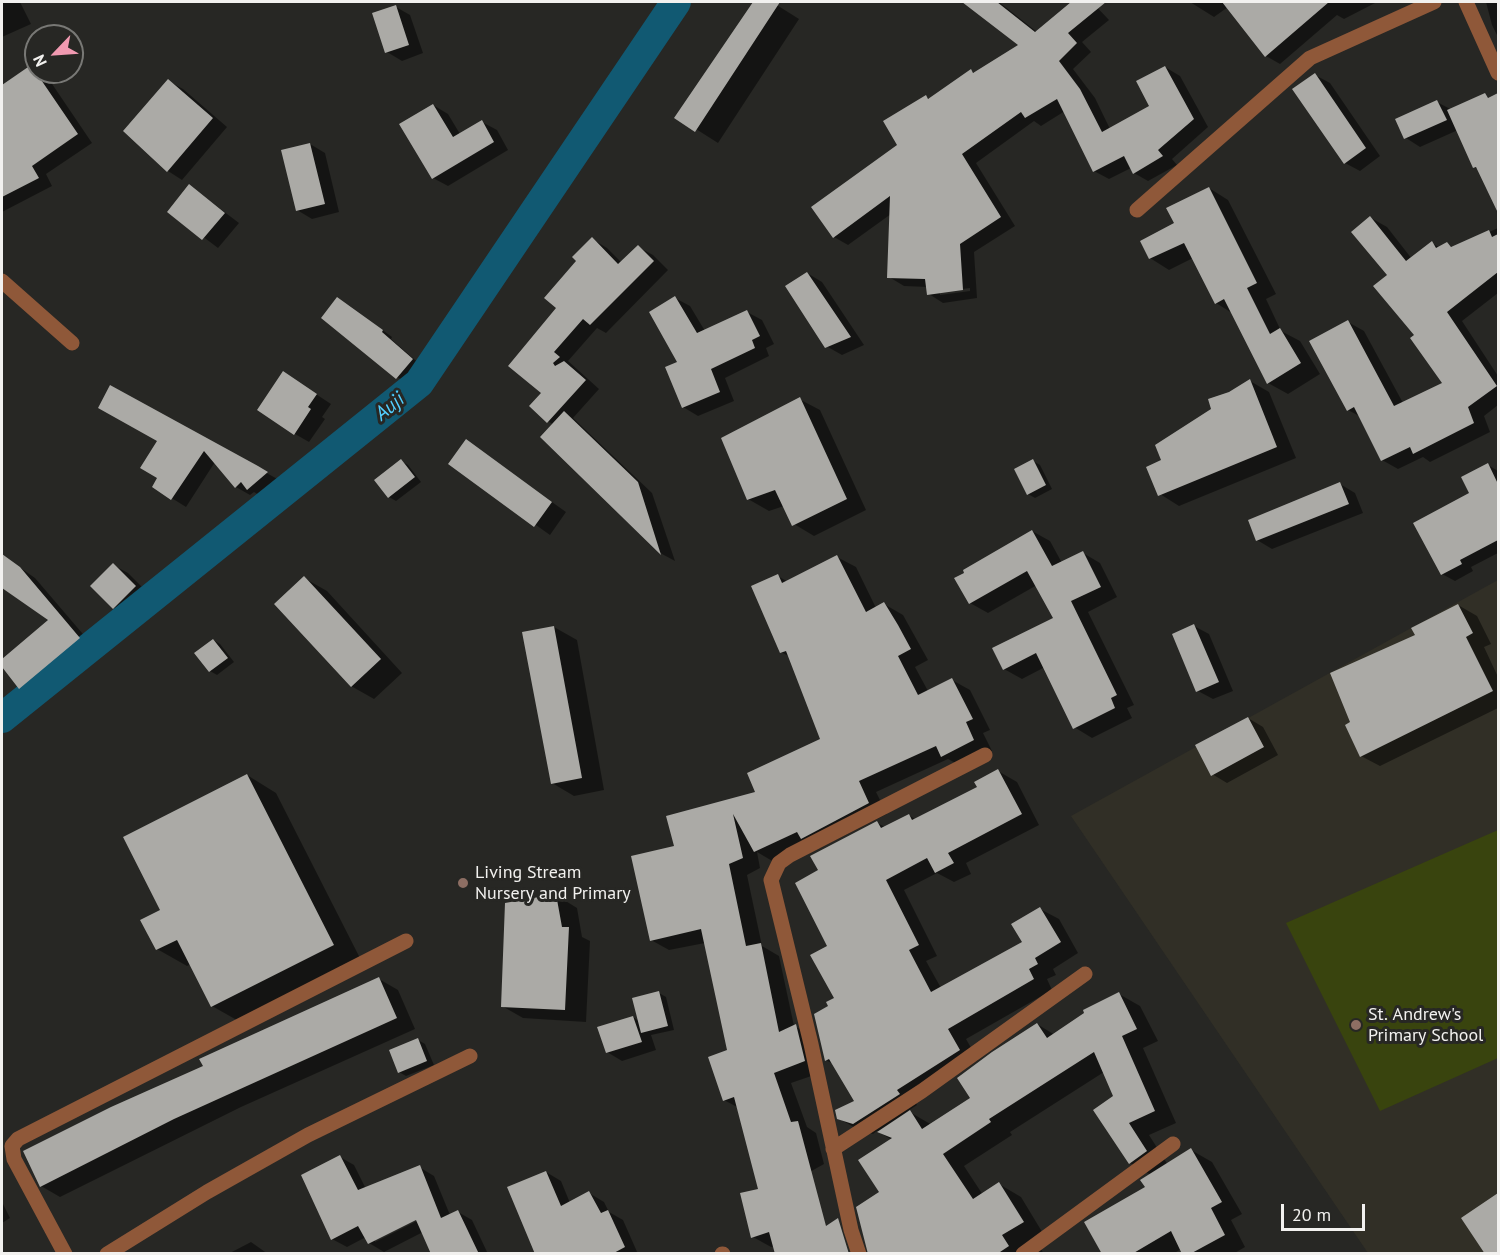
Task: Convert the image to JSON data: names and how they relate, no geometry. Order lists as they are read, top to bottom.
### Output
{
  "water": ["Auji"],
  "places": ["Living Stream Nursery and Primary", "St. Andrew's Primary School"],
  "scale_bar": "20 m",
  "north": "bottom left"
}
